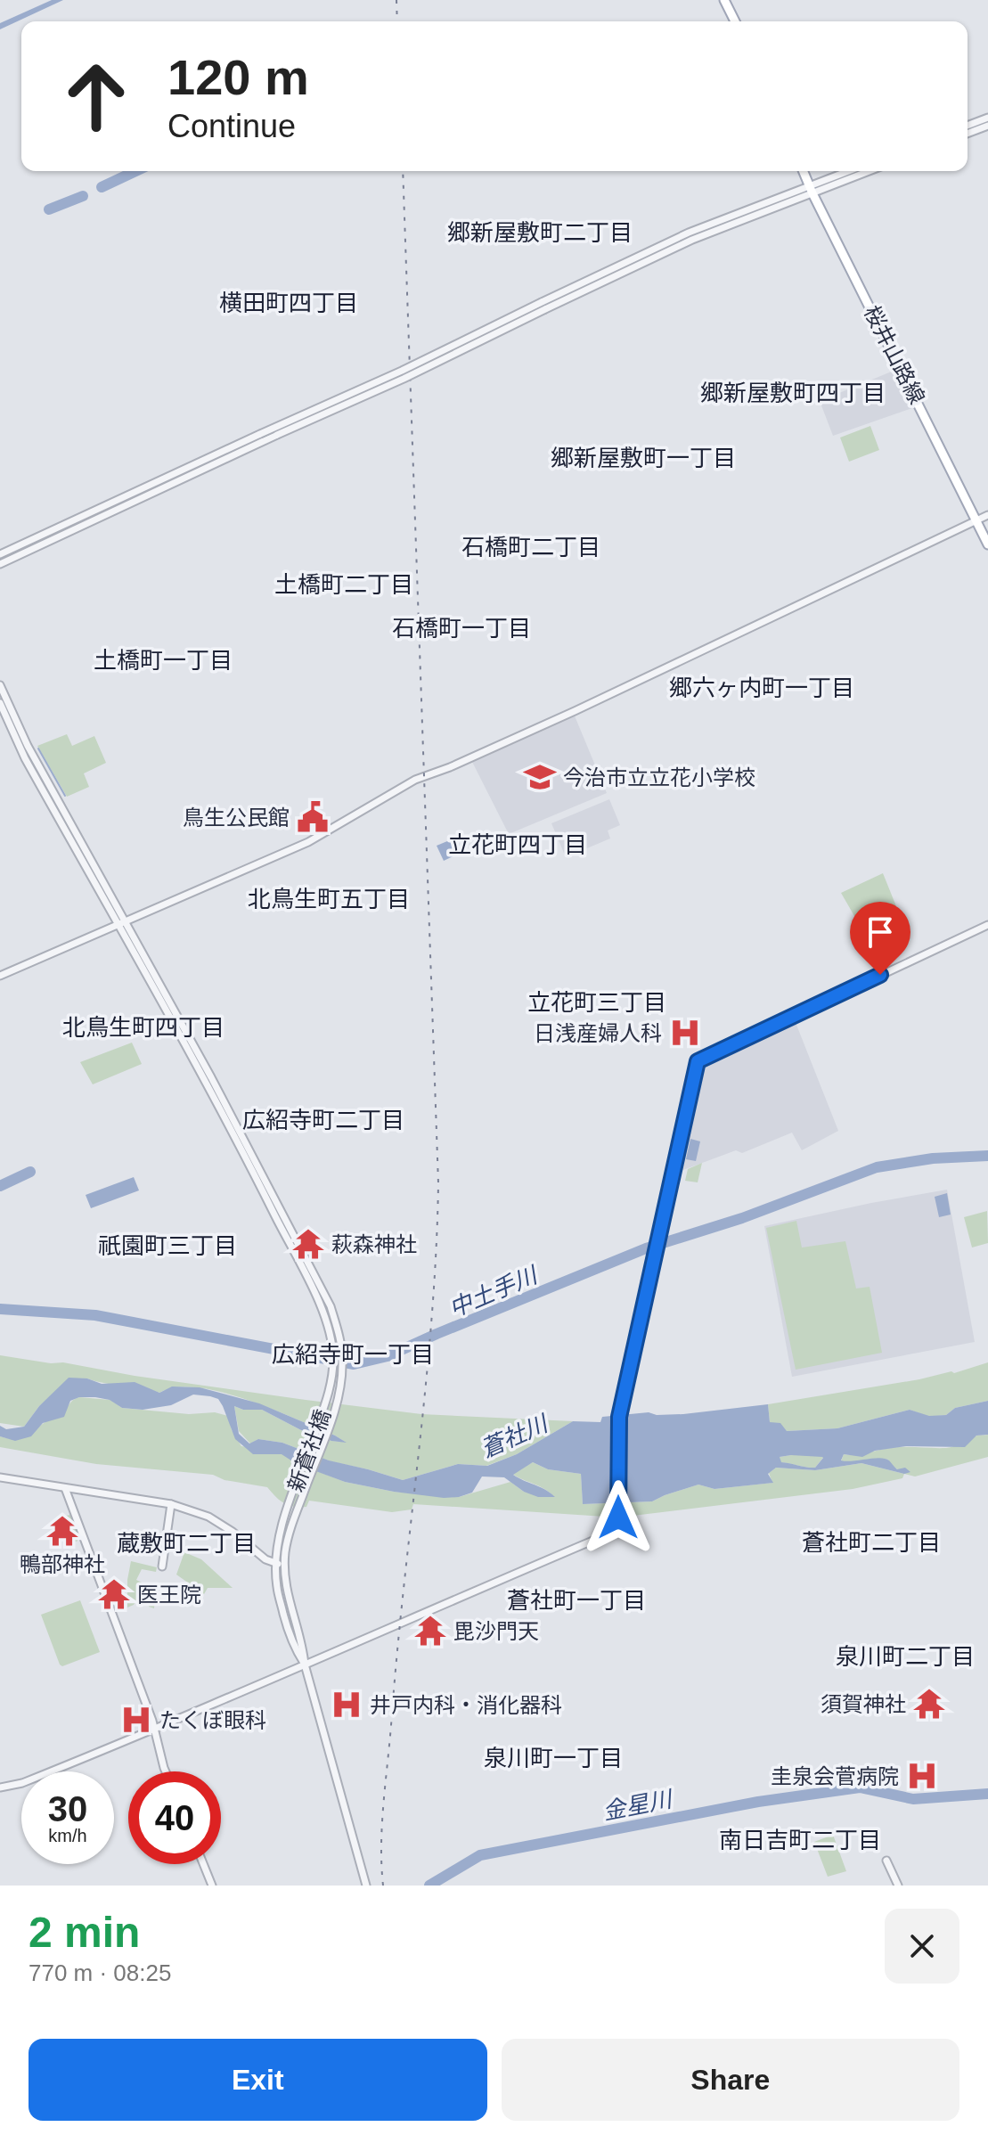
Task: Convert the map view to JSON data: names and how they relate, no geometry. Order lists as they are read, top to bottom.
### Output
{
  "streets": {
    "main road": ["桜井山路線"],
    "street": ["新蒼社橋"]
  },
  "districts": [
    "郷新屋敷町二丁目",
    "横田町四丁目",
    "郷新屋敷町四丁目",
    "郷新屋敷町一丁目",
    "石橋町二丁目",
    "土橋町二丁目",
    "石橋町一丁目",
    "土橋町一丁目",
    "郷六ヶ内町一丁目",
    "立花町四丁目",
    "北鳥生町五丁目",
    "立花町三丁目",
    "北鳥生町四丁目",
    "広紹寺町二丁目",
    "祇園町三丁目",
    "広紹寺町一丁目",
    "蒼社町二丁目",
    "蔵敷町二丁目",
    "蒼社町一丁目",
    "泉川町二丁目",
    "泉川町一丁目",
    "南日吉町二丁目"
  ],
  "water": ["中土手川", "蒼社川", "金星川"],
  "places": {
    "school or university": ["今治市立立花小学校"],
    "public building": ["鳥生公民館"],
    "hospital": [
      "日浅産婦人科",
      "井戸内科・消化器科",
      "たくぼ眼科",
      "圭泉会菅病院"
    ],
    "temple": [
      "萩森神社",
      "鴨部神社",
      "医王院",
      "毘沙門天",
      "須賀神社"
    ]
  },
  "page": {
    "turn": ["120 m", "Continue"],
    "speed": "30 km/h",
    "limit": "40",
    "heading": ["2 min", "770 m · 08:25"],
    "buttons": ["Exit", "Share"]
  }
}
